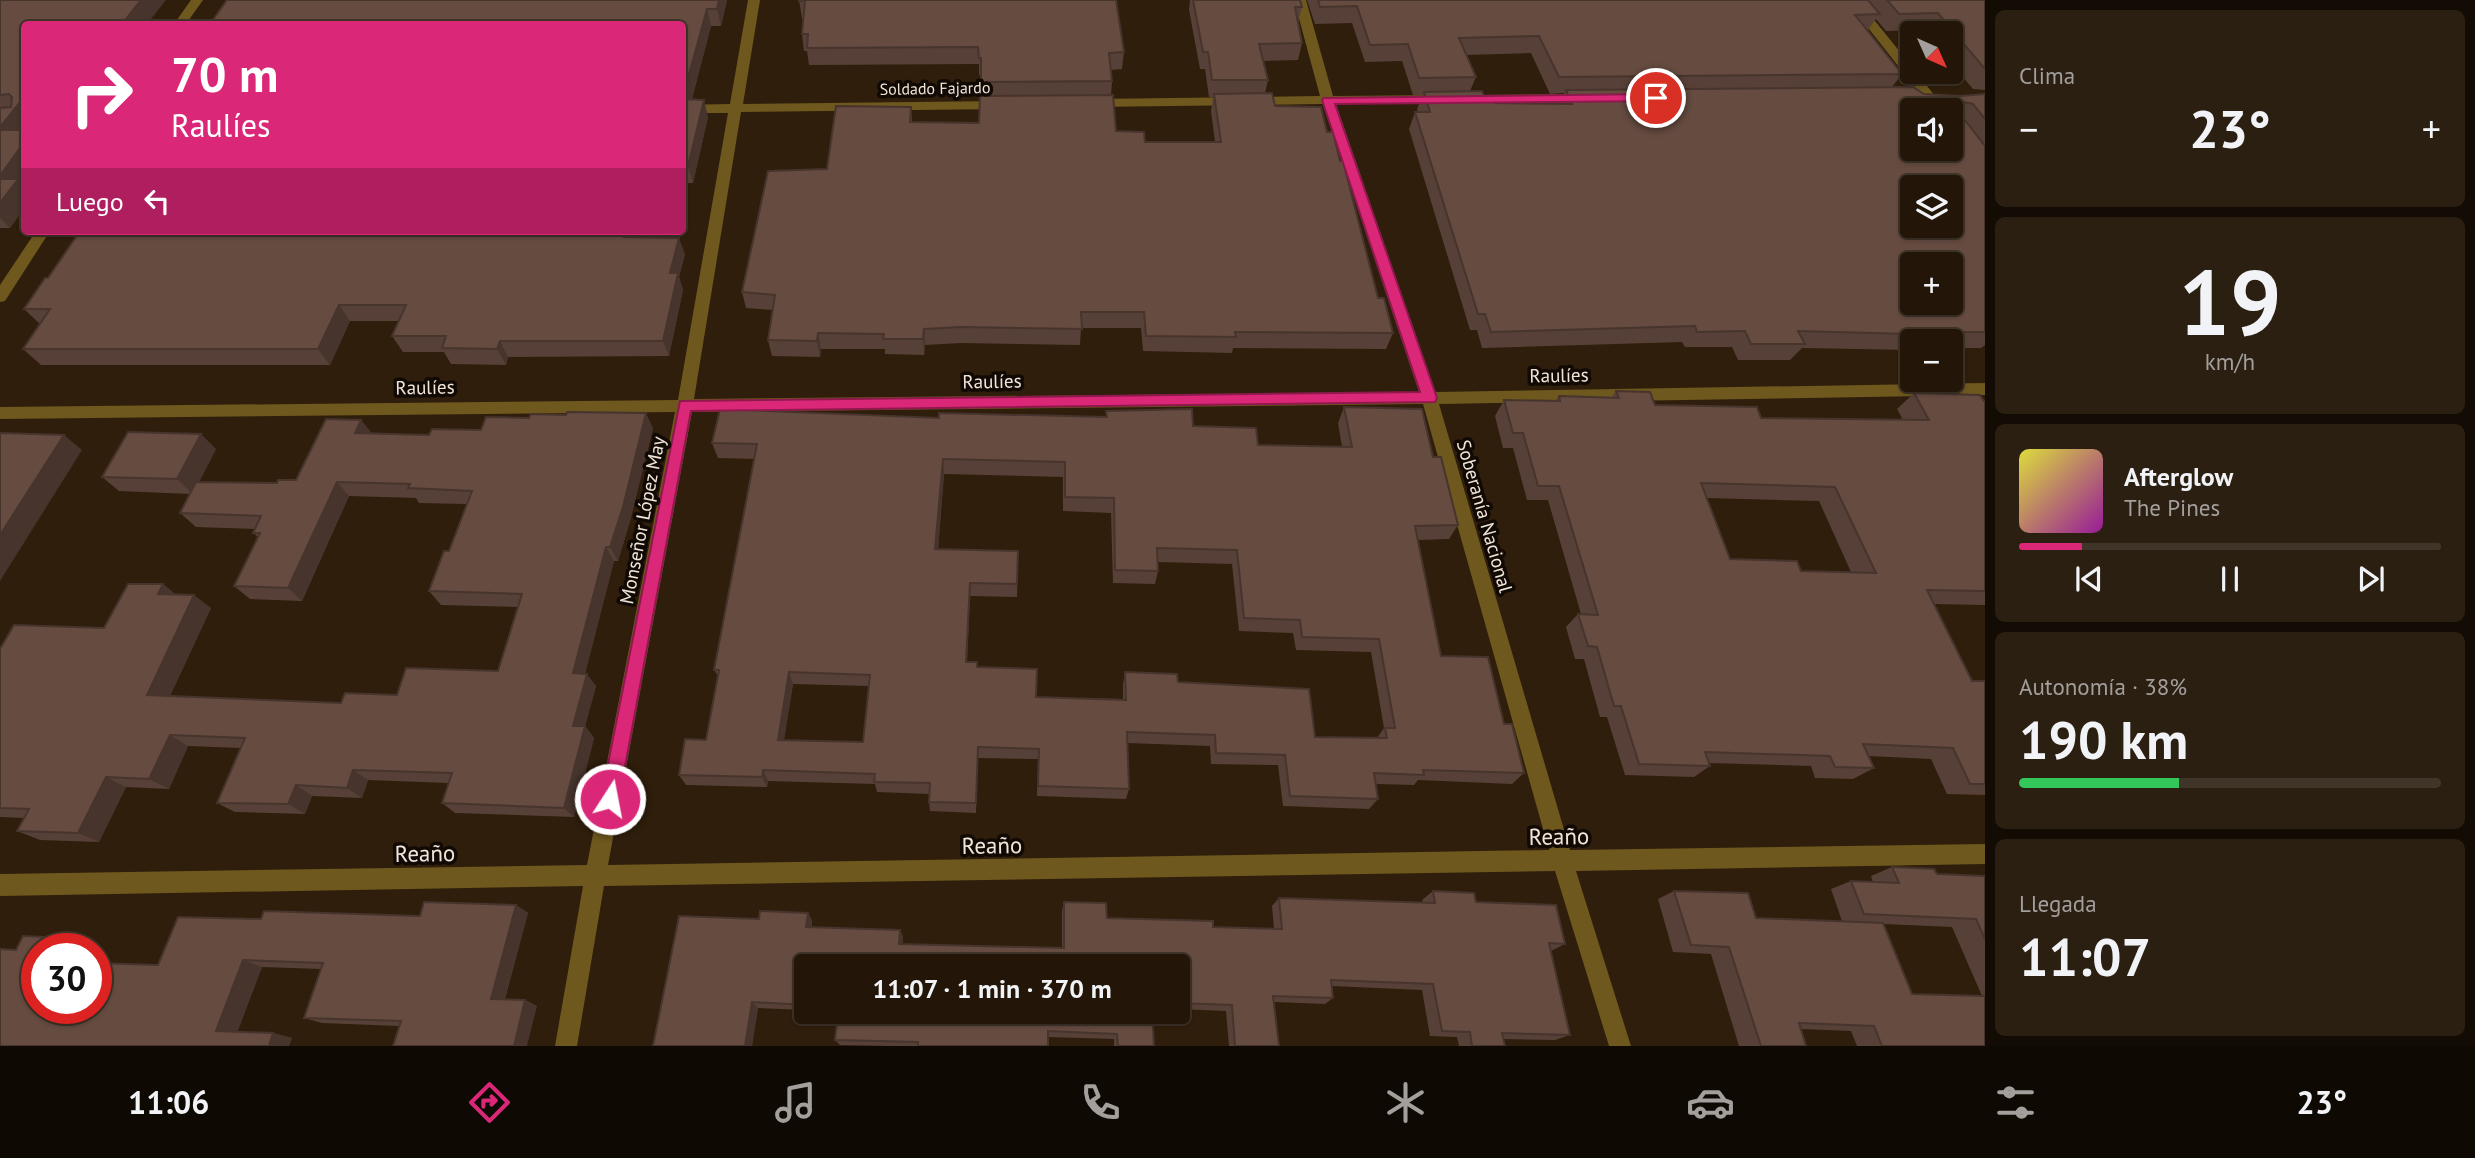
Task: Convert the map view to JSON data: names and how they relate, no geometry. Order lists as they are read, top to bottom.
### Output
{
  "streets": {
    "street": [
      "Soldado Fajardo",
      "Raulíes",
      "Soberanía Nacional",
      "Monseñor López May",
      "Reaño"
    ]
  },
  "crossings": [
    ["Soldado Fajardo", "Monseñor López May"],
    ["Raulíes", "Soberanía Nacional"],
    ["Raulíes", "Monseñor López May"],
    ["Soberanía Nacional", "Reaño"],
    ["Monseñor López May", "Reaño"]
  ],
  "north": "bottom right",
  "page": {
    "tile": [
      "Clima",
      ["19", "km/h"],
      ["Autonomía · 38%", "190 km"],
      ["Llegada", "11:07"]
    ],
    "map_buttons": ["+", "−"],
    "turn": ["70 m", "Raulíes"],
    "heat": ["−", "23°", "+"],
    "then": "Luego",
    "song": ["Afterglow", "The Pines"],
    "limit": "30",
    "trip": "11:07 · 1 min · 370 m",
    "tabs": ["11:06", "23°"]
  }
}
